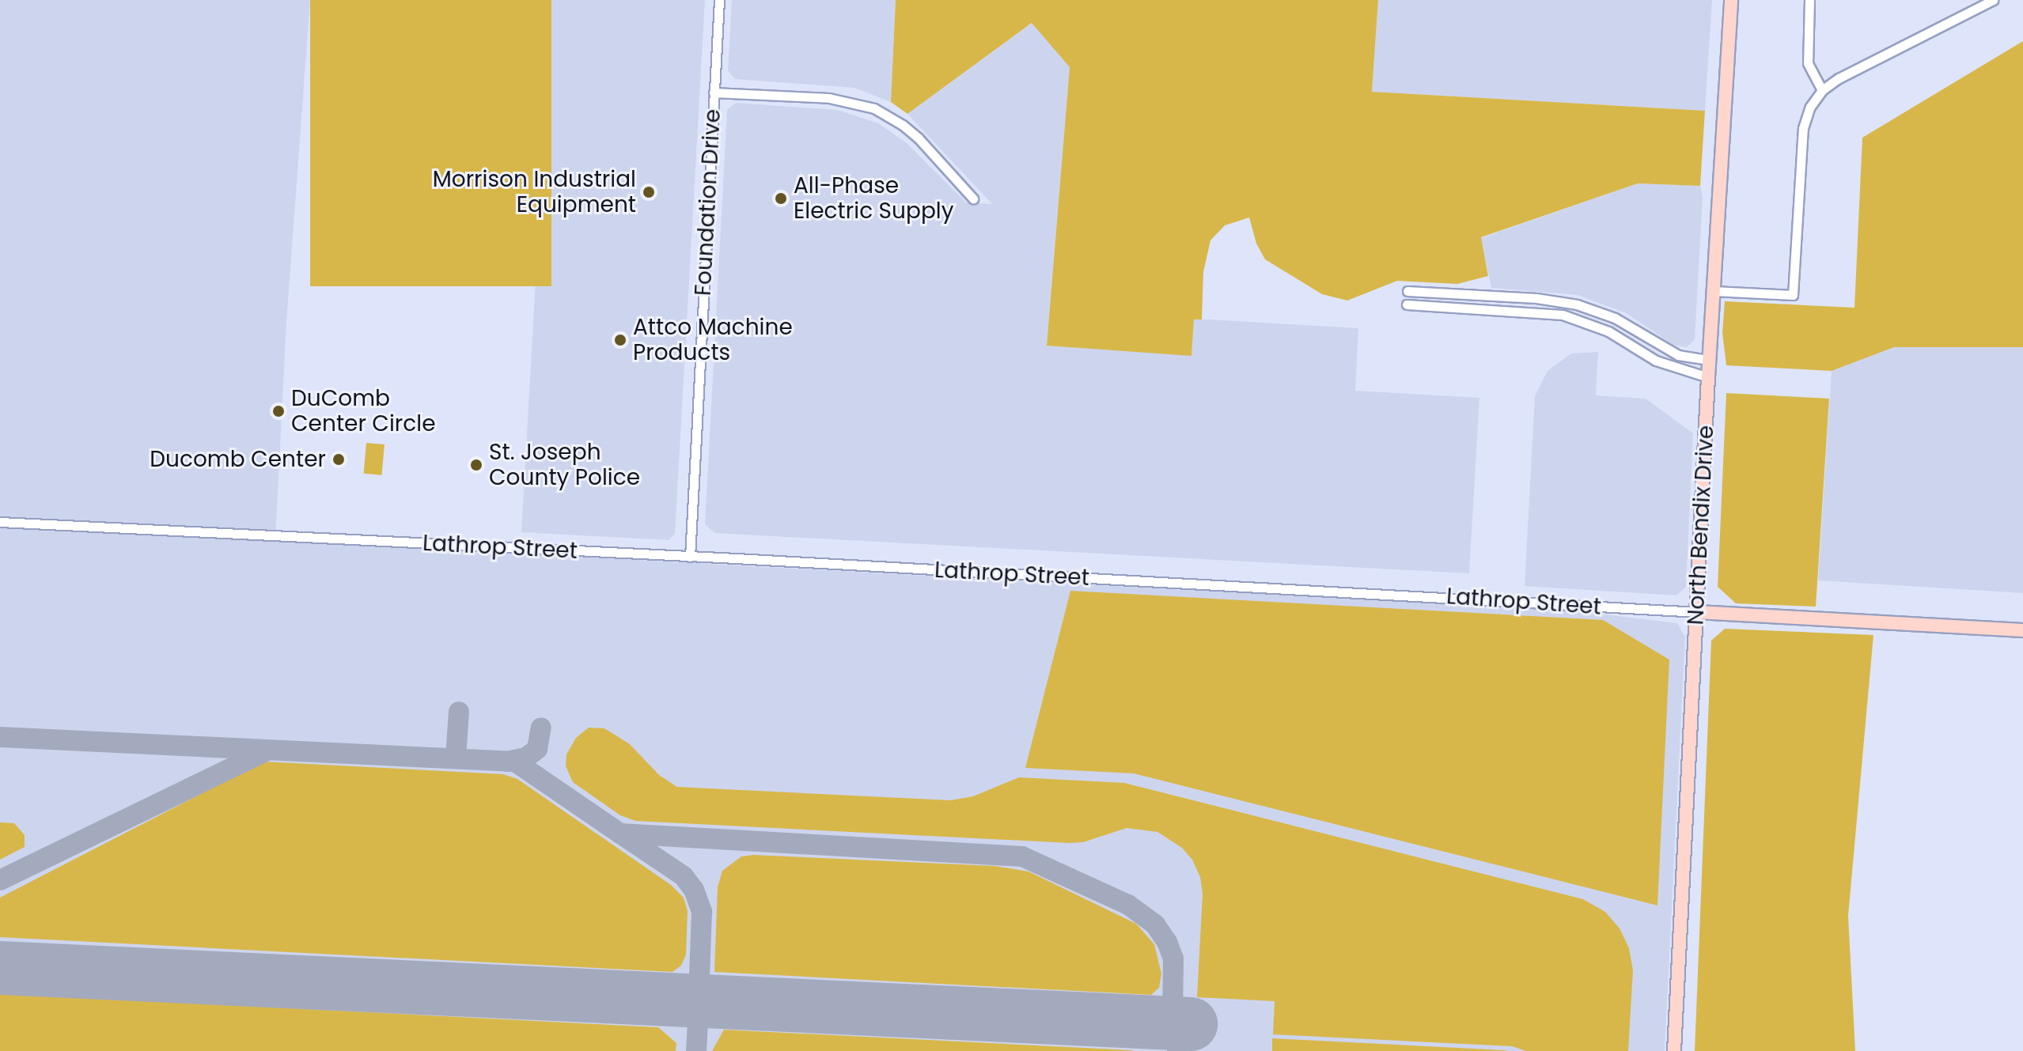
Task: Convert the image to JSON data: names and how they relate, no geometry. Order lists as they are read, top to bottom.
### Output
{
  "streets": {
    "street": ["Foundation Drive", "North Bendix Drive", "Lathrop Street"]
  },
  "crossings": [
    ["Foundation Drive", "Lathrop Street"],
    ["North Bendix Drive", "Lathrop Street"]
  ],
  "places": [
    "Morrison Industrial Equipment",
    "All-Phase Electric Supply",
    "Attco Machine Products",
    "DuComb Center Circle",
    "Ducomb Center",
    "St. Joseph County Police"
  ]
}
